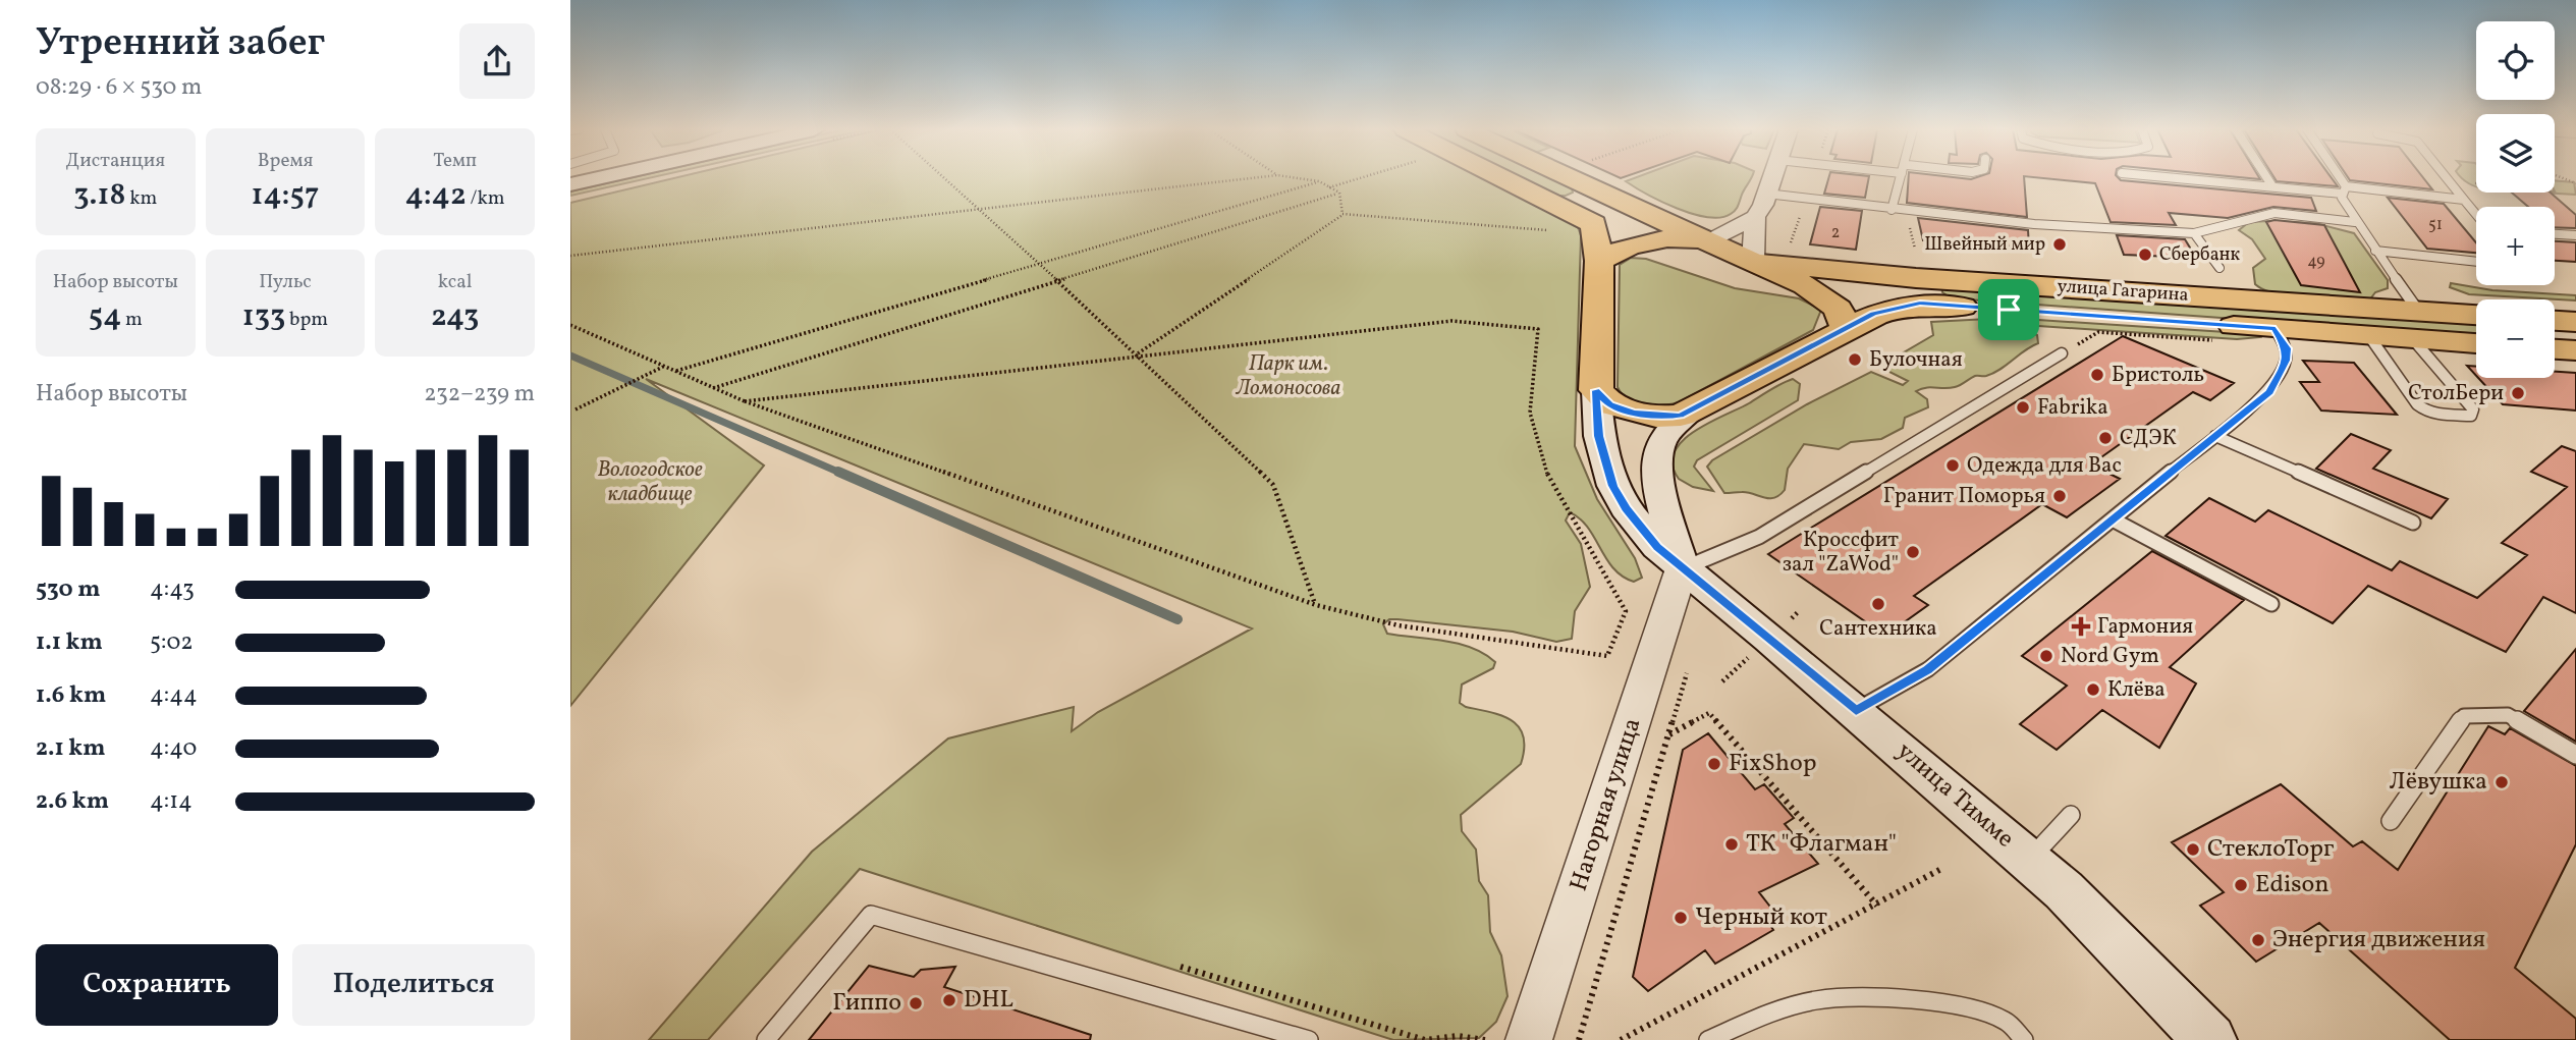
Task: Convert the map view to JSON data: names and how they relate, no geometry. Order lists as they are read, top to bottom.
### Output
{
  "streets": {
    "main road": ["улица Гагарина", "улица Тимме"],
    "street": ["Нагорная улица"]
  },
  "crossings": [
    ["улица Тимме", "Нагорная улица"]
  ],
  "parks": ["Парк им. Ломоносова", "Вологодское кладбище"],
  "places": {
    "other": [
      "Швейный мир",
      "Сбербанк",
      "Булочная",
      "Бристоль",
      "СтолБери",
      "Fabrika",
      "СДЭК",
      "Одежда для Вас",
      "Гранит Поморья",
      "Кроссфит зал \"ZaWod\"",
      "Сантехника",
      "Nord Gym",
      "Клёва",
      "FixShop",
      "Лёвушка",
      "ТК \"Флагман\"",
      "СтеклоТорг",
      "Edison",
      "Черный кот",
      "Энергия движения",
      "DHL",
      "Гиппо"
    ],
    "health": ["Гармония"]
  },
  "house_numbers": ["51", "2", "49"],
  "page": {
    "heading": ["Утренний забег", "08:29 · 6 × 530 m"],
    "map_buttons": ["+", "−"],
    "stats": [
      ["Дистанция", "3.18 km"],
      ["Время", "14:57"],
      ["Темп", "4:42 /km"],
      ["Набор высоты", "54 m"],
      ["Пульс", "133 bpm"],
      ["kcal", "243"]
    ],
    "chart": ["Набор высоты", "232–239 m"],
    "list": [
      {
        "name": "530 m",
        "note": "4:43"
      },
      {
        "name": "1.1 km",
        "note": "5:02"
      },
      {
        "name": "1.6 km",
        "note": "4:44"
      },
      {
        "name": "2.1 km",
        "note": "4:40"
      },
      {
        "name": "2.6 km",
        "note": "4:14"
      }
    ],
    "buttons": ["Сохранить", "Поделиться"]
  }
}
